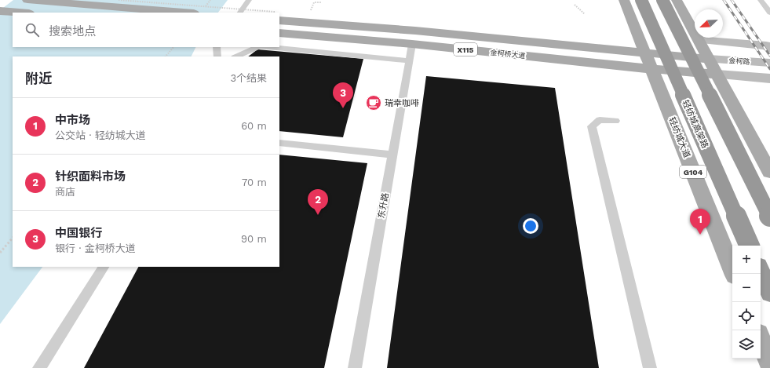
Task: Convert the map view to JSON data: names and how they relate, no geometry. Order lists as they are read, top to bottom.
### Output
{
  "streets": {
    "highway": ["轻纺城高架路"],
    "main road": [
      "X115",
      "金柯桥大道",
      "金柯路",
      "轻纺城大道",
      "G104"
    ],
    "lane": ["东升路"]
  },
  "crossings": [
    ["金柯桥大道", "金柯路"],
    ["金柯桥大道", "轻纺城大道"],
    ["金柯桥大道", "东升路"]
  ],
  "places": {
    "cafe": ["瑞幸咖啡"]
  },
  "north": "bottom left",
  "page": {
    "search": "搜索地点",
    "heading": ["附近", "3个结果"],
    "pins": ["3", "2", "1"],
    "list": [
      {
        "mark": "1",
        "name": "中市场",
        "note": "公交站 · 轻纺城大道",
        "value": "60 m"
      },
      {
        "mark": "2",
        "name": "针织面料市场",
        "note": "商店",
        "value": "70 m"
      },
      {
        "mark": "3",
        "name": "中国银行",
        "note": "银行 · 金柯桥大道",
        "value": "90 m"
      }
    ],
    "map_buttons": ["+", "−"]
  }
}
